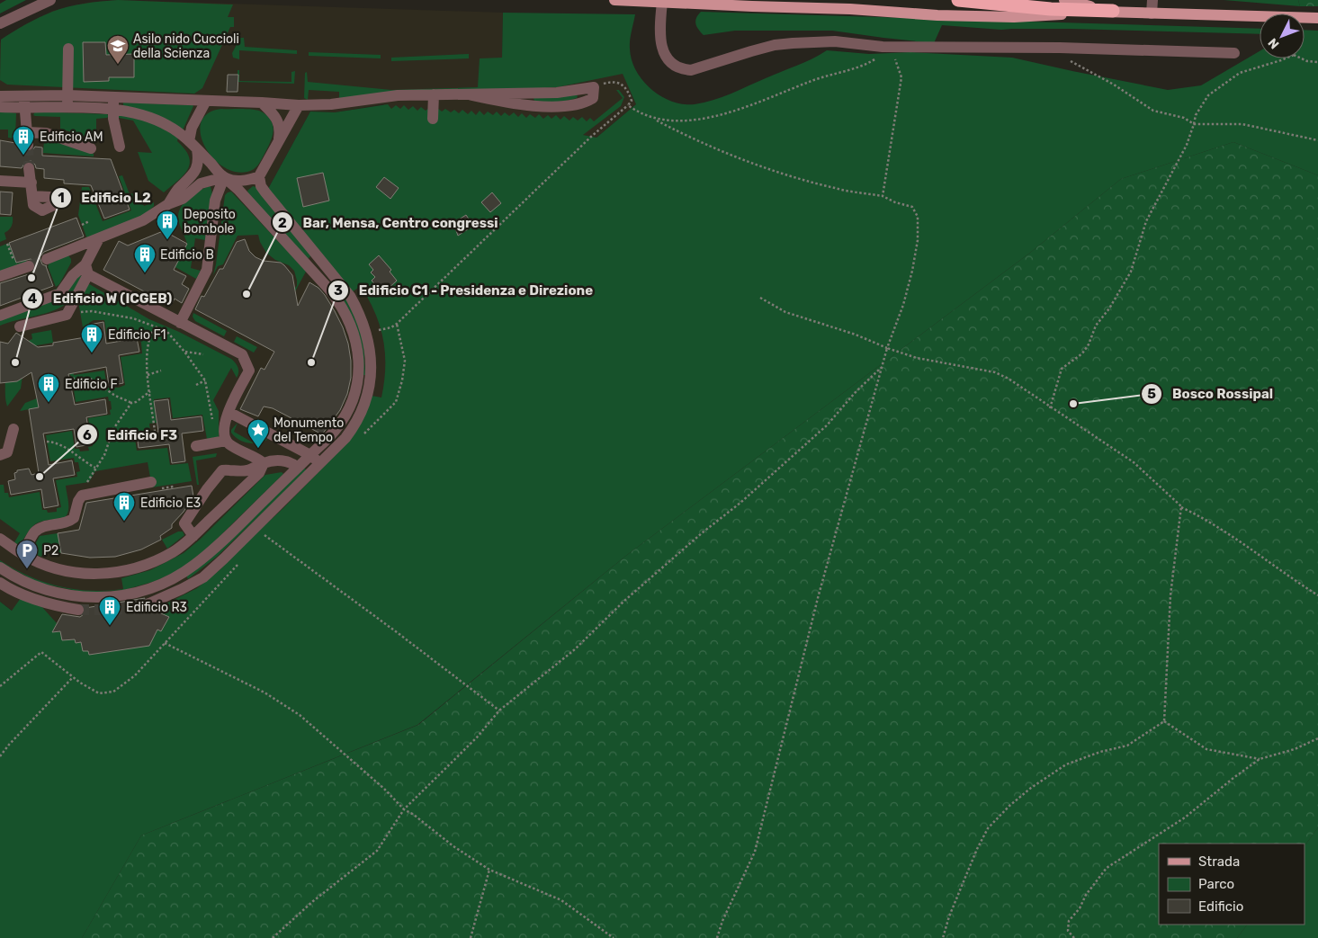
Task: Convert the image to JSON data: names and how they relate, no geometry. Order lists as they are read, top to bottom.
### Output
{
  "places": {
    "school or university": ["Asilo nido Cuccioli della Scienza"],
    "building": [
      "Edificio AM",
      "Deposito bombole",
      "Edificio B",
      "Edificio F1",
      "Edificio F",
      "Edificio E3",
      "Edificio R3"
    ],
    "other": [
      "Edificio L2",
      "Bar, Mensa, Centro congressi",
      "Edificio W (ICGEB)",
      "Edificio C1 - Presidenza e Direzione",
      "Bosco Rossipal",
      "Edificio F3"
    ],
    "place": ["Monumento del Tempo"],
    "parking": ["P2"]
  },
  "legend": ["Strada", "Parco", "Edificio"],
  "north": "bottom left"
}
